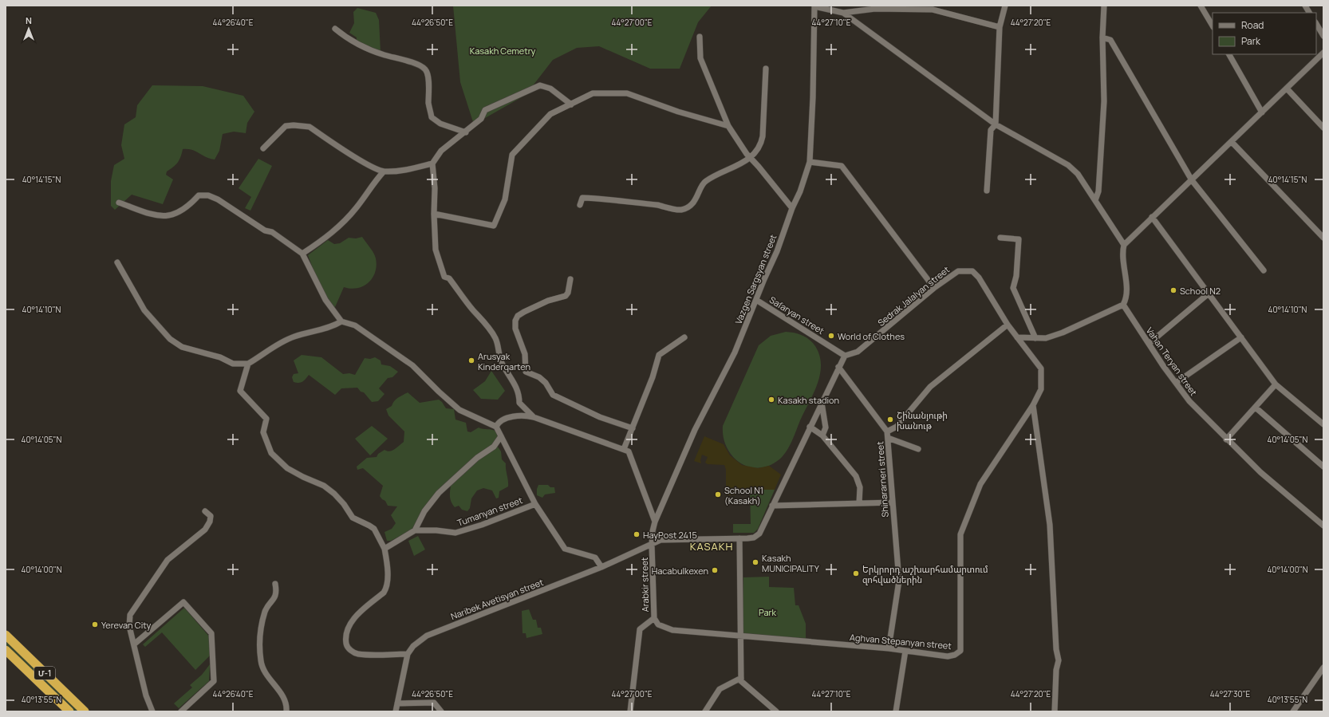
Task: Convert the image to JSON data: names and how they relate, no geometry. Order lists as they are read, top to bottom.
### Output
{
  "streets": {
    "highway": ["Մ-1"],
    "street": [
      "Vazgen Sargsyan street",
      "Sedrak Jalalyan street",
      "Safaryan street",
      "Vahan Teryan street",
      "Shinararneri street",
      "Tumanyan street",
      "Arabkir street",
      "Naribek Avetisyan street",
      "Aghvan Stepanyan street"
    ]
  },
  "crossings": [
    ["Vazgen Sargsyan street", "Safaryan street"],
    ["Vazgen Sargsyan street", "Arabkir street"],
    ["Vazgen Sargsyan street", "Naribek Avetisyan street"],
    ["Sedrak Jalalyan street", "Safaryan street"],
    ["Sedrak Jalalyan street", "Aghvan Stepanyan street"],
    ["Shinararneri street", "Aghvan Stepanyan street"],
    ["Arabkir street", "Naribek Avetisyan street"],
    ["Arabkir street", "Aghvan Stepanyan street"]
  ],
  "districts": ["KASAKH"],
  "parks": ["Kasakh Cemetry", "Park"],
  "places": [
    "School N2",
    "World of Clothes",
    "Arusyak Kinderqarten",
    "Kasakh stadion",
    "Շինանյութի խանութ",
    "School N1 (Kasakh)",
    "HayPost 2415",
    "Kasakh MUNICIPALITY",
    "Hacabulkexen",
    "Երկրորդ աշխարհամարտում զոհվածներին",
    "Yerevan City"
  ],
  "legend": ["Road", "Park"],
  "north": "top",
  "coordinates": [
    "44°26'40\"E",
    "44°26'50\"E",
    "44°27'00\"E",
    "44°27'10\"E",
    "44°27'20\"E",
    "40°14'15\"N",
    "40°14'10\"N",
    "40°14'05\"N",
    "40°14'00\"N",
    "44°27'30\"E",
    "40°13'55\"N"
  ]
}
